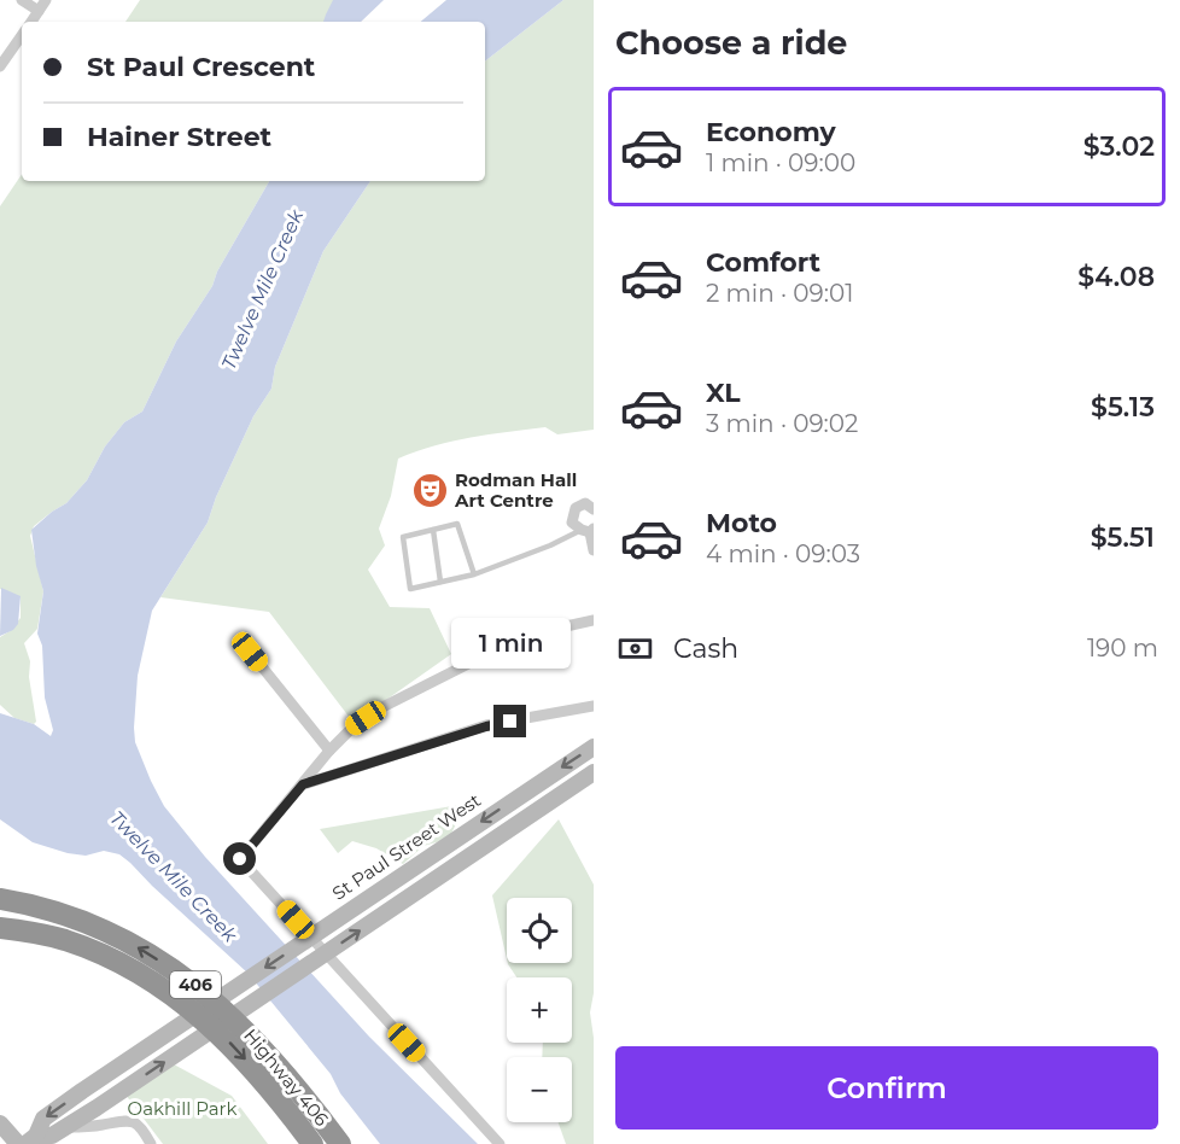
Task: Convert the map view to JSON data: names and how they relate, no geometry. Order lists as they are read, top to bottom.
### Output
{
  "streets": {
    "highway": ["406", "Highway 406"],
    "main road": ["St Paul Street West"]
  },
  "water": ["Twelve Mile Creek"],
  "parks": ["Oakhill Park"],
  "places": {
    "theatre": ["Rodman Hall Art Centre"]
  },
  "page": {
    "heading": "Choose a ride",
    "banner": ["St Paul Crescent", "Hainer Street"],
    "list": [
      {
        "name": "Economy",
        "note": "1 min · 09:00",
        "value": "$3.02"
      },
      {
        "name": "Comfort",
        "note": "2 min · 09:01",
        "value": "$4.08"
      },
      {
        "name": "XL",
        "note": "3 min · 09:02",
        "value": "$5.13"
      },
      {
        "name": "Moto",
        "note": "4 min · 09:03",
        "value": "$5.51"
      }
    ],
    "pay": ["Cash", "190 m"],
    "bubble": "1 min",
    "map_buttons": ["+", "−"],
    "buttons": "Confirm"
  }
}
